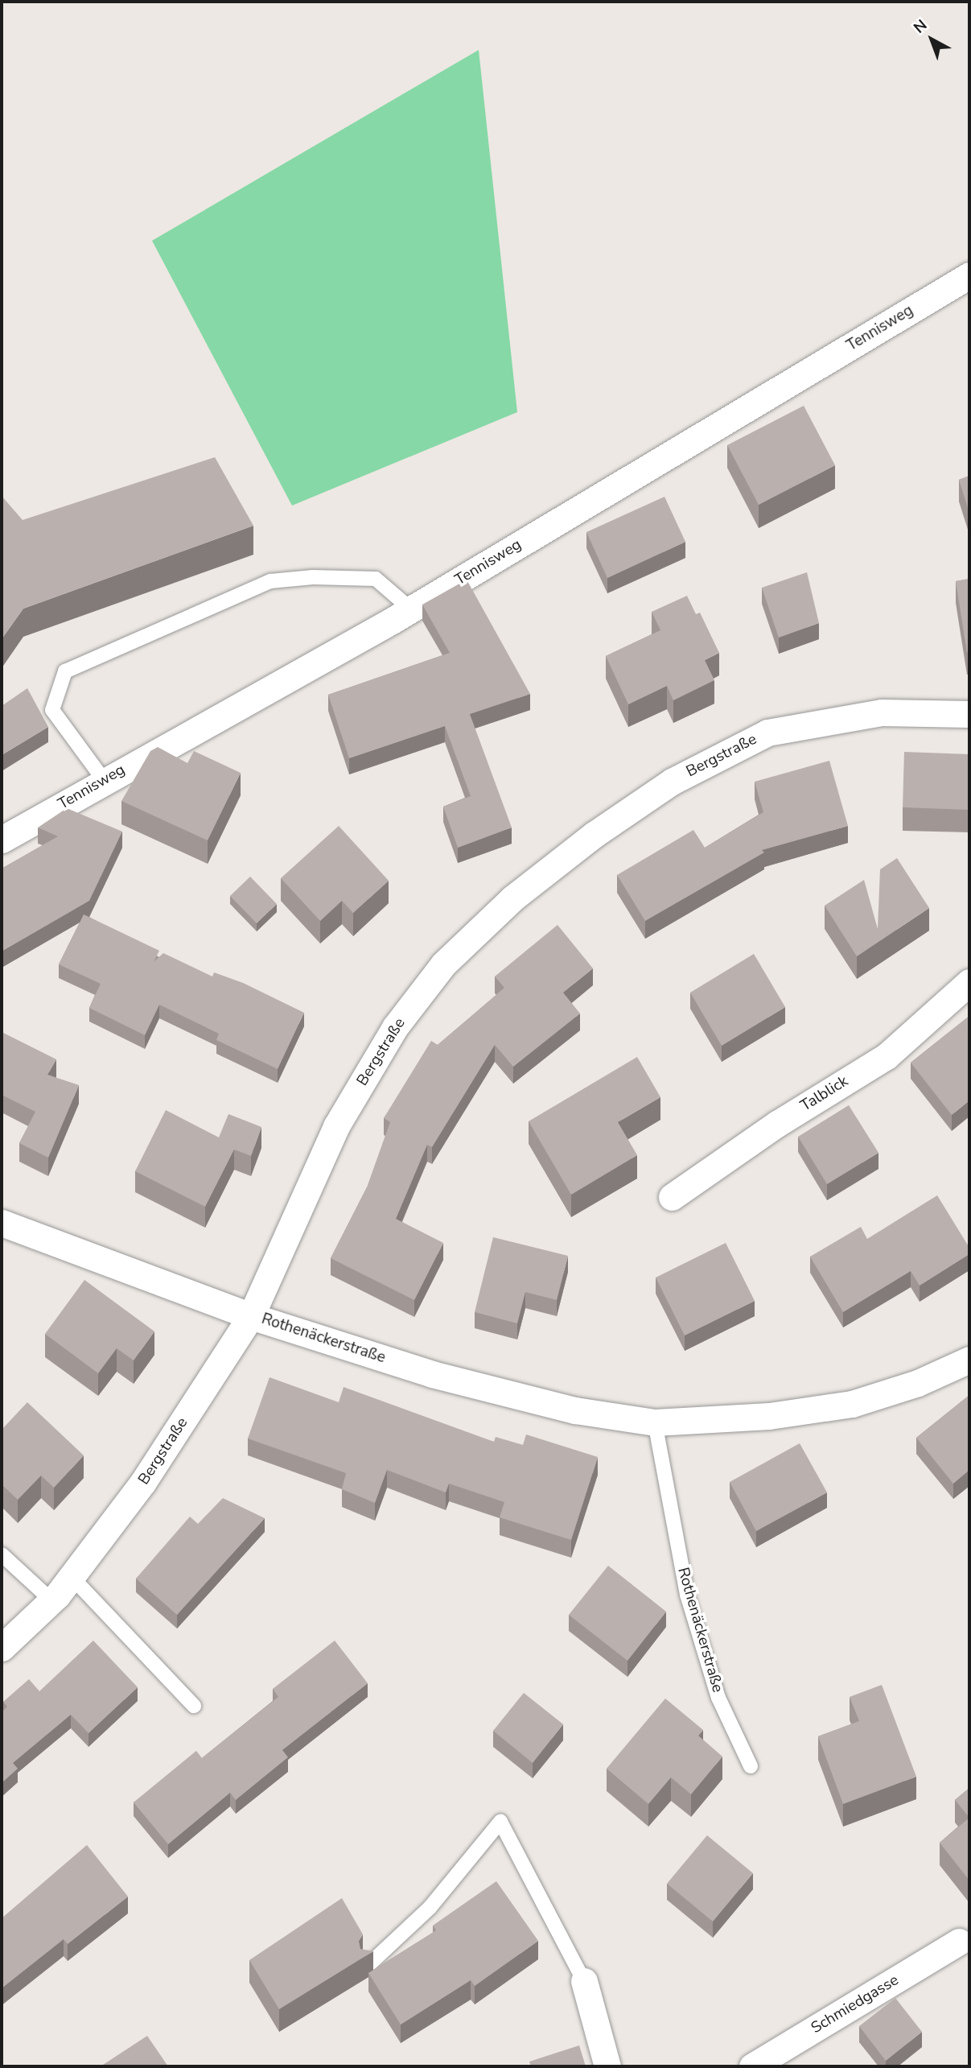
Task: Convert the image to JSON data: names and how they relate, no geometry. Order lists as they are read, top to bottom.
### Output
{
  "streets": {
    "street": [
      "Tennisweg",
      "Bergstraße",
      "Talblick",
      "Rothenäckerstraße",
      "Schmiedgasse"
    ]
  },
  "crossings": [
    ["Bergstraße", "Rothenäckerstraße"]
  ],
  "north": "top left"
}
